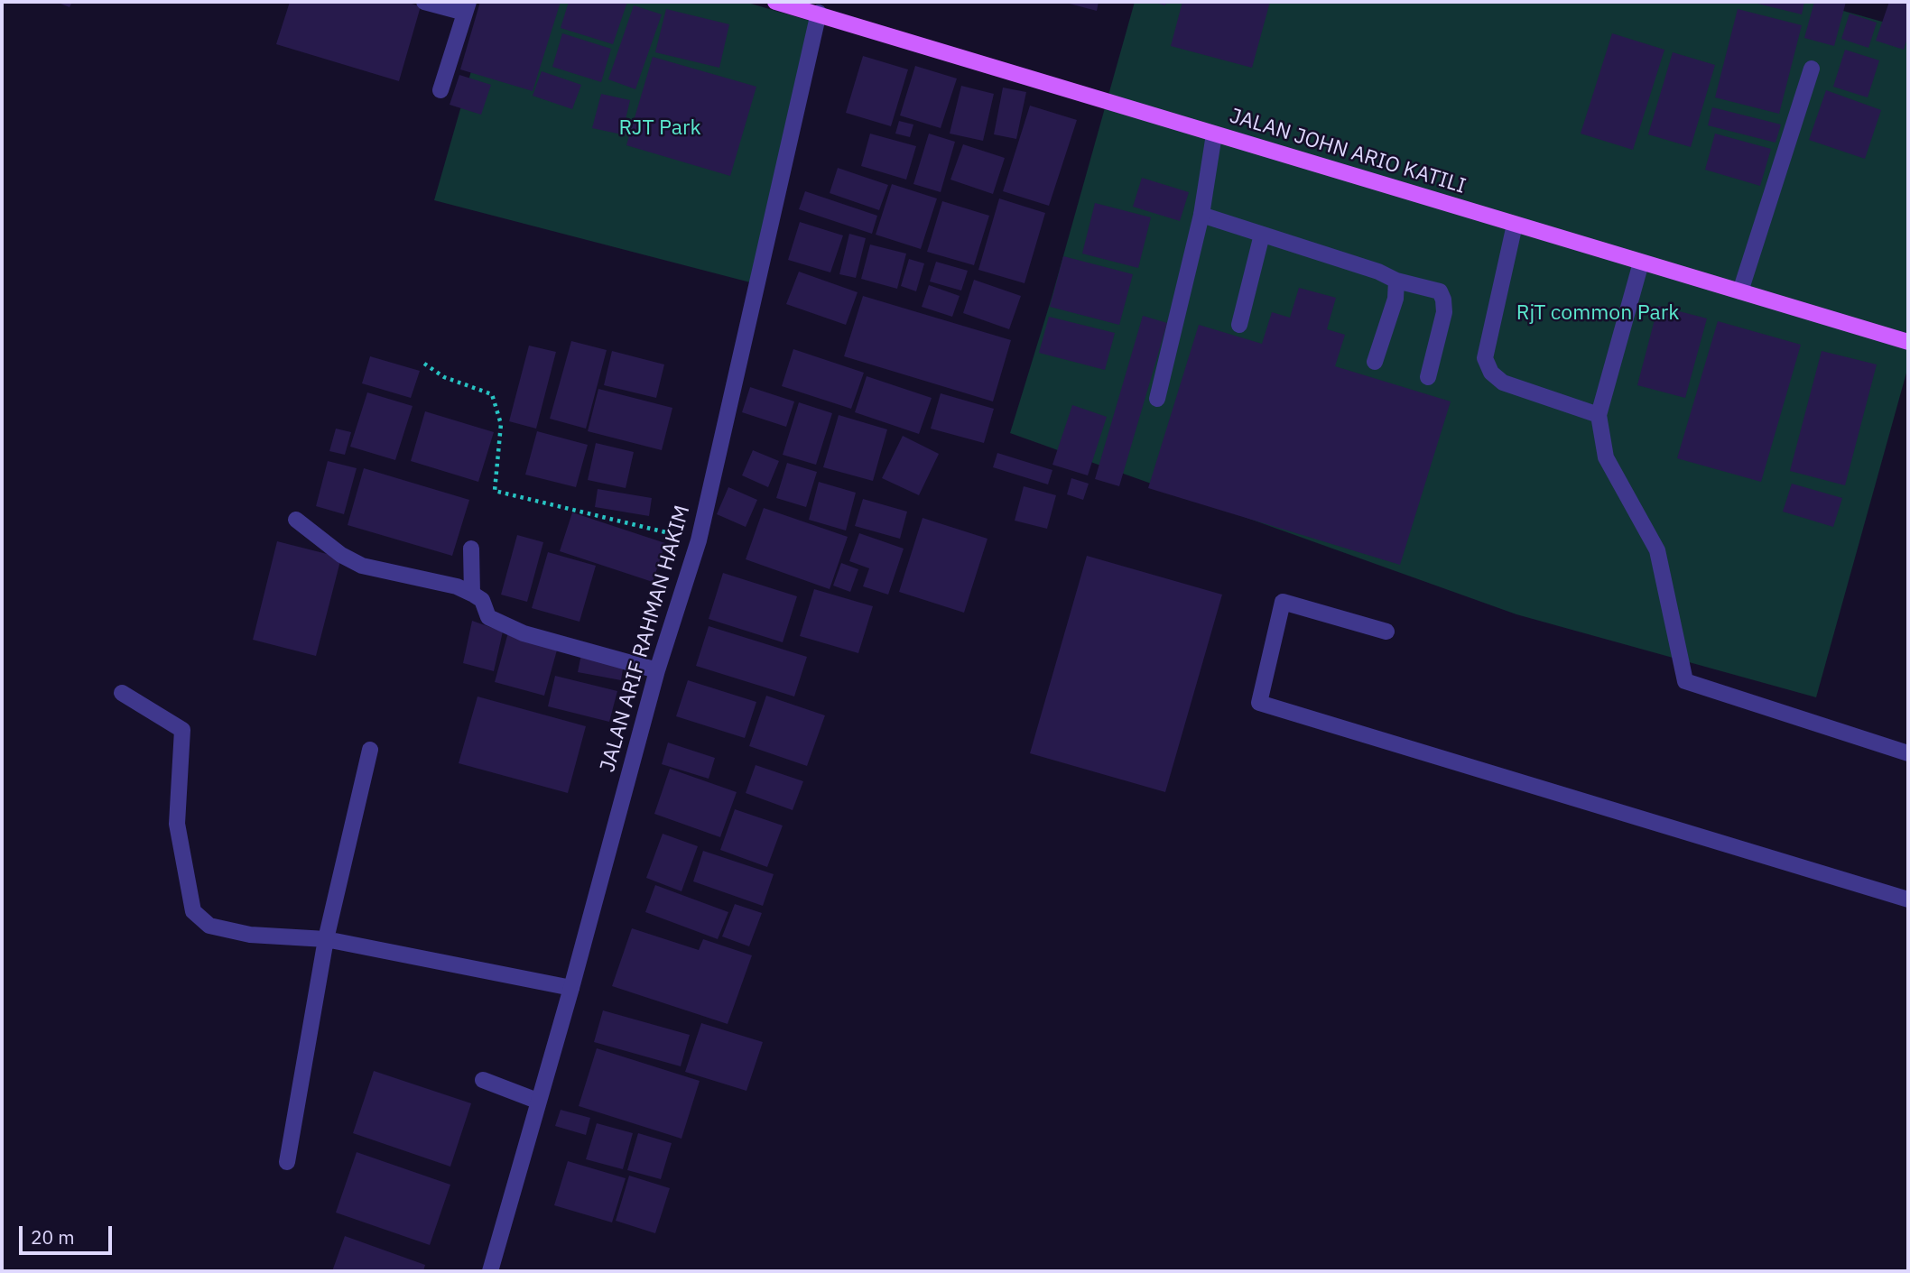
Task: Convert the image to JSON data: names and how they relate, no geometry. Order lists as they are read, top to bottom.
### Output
{
  "streets": {
    "main road": ["JALAN JOHN ARIO KATILI"],
    "street": ["JALAN ARIF RAHMAN HAKIM"]
  },
  "crossings": [
    ["JALAN JOHN ARIO KATILI", "JALAN ARIF RAHMAN HAKIM"]
  ],
  "parks": ["RJT Park", "RjT common Park"],
  "scale_bar": "20 m"
}
